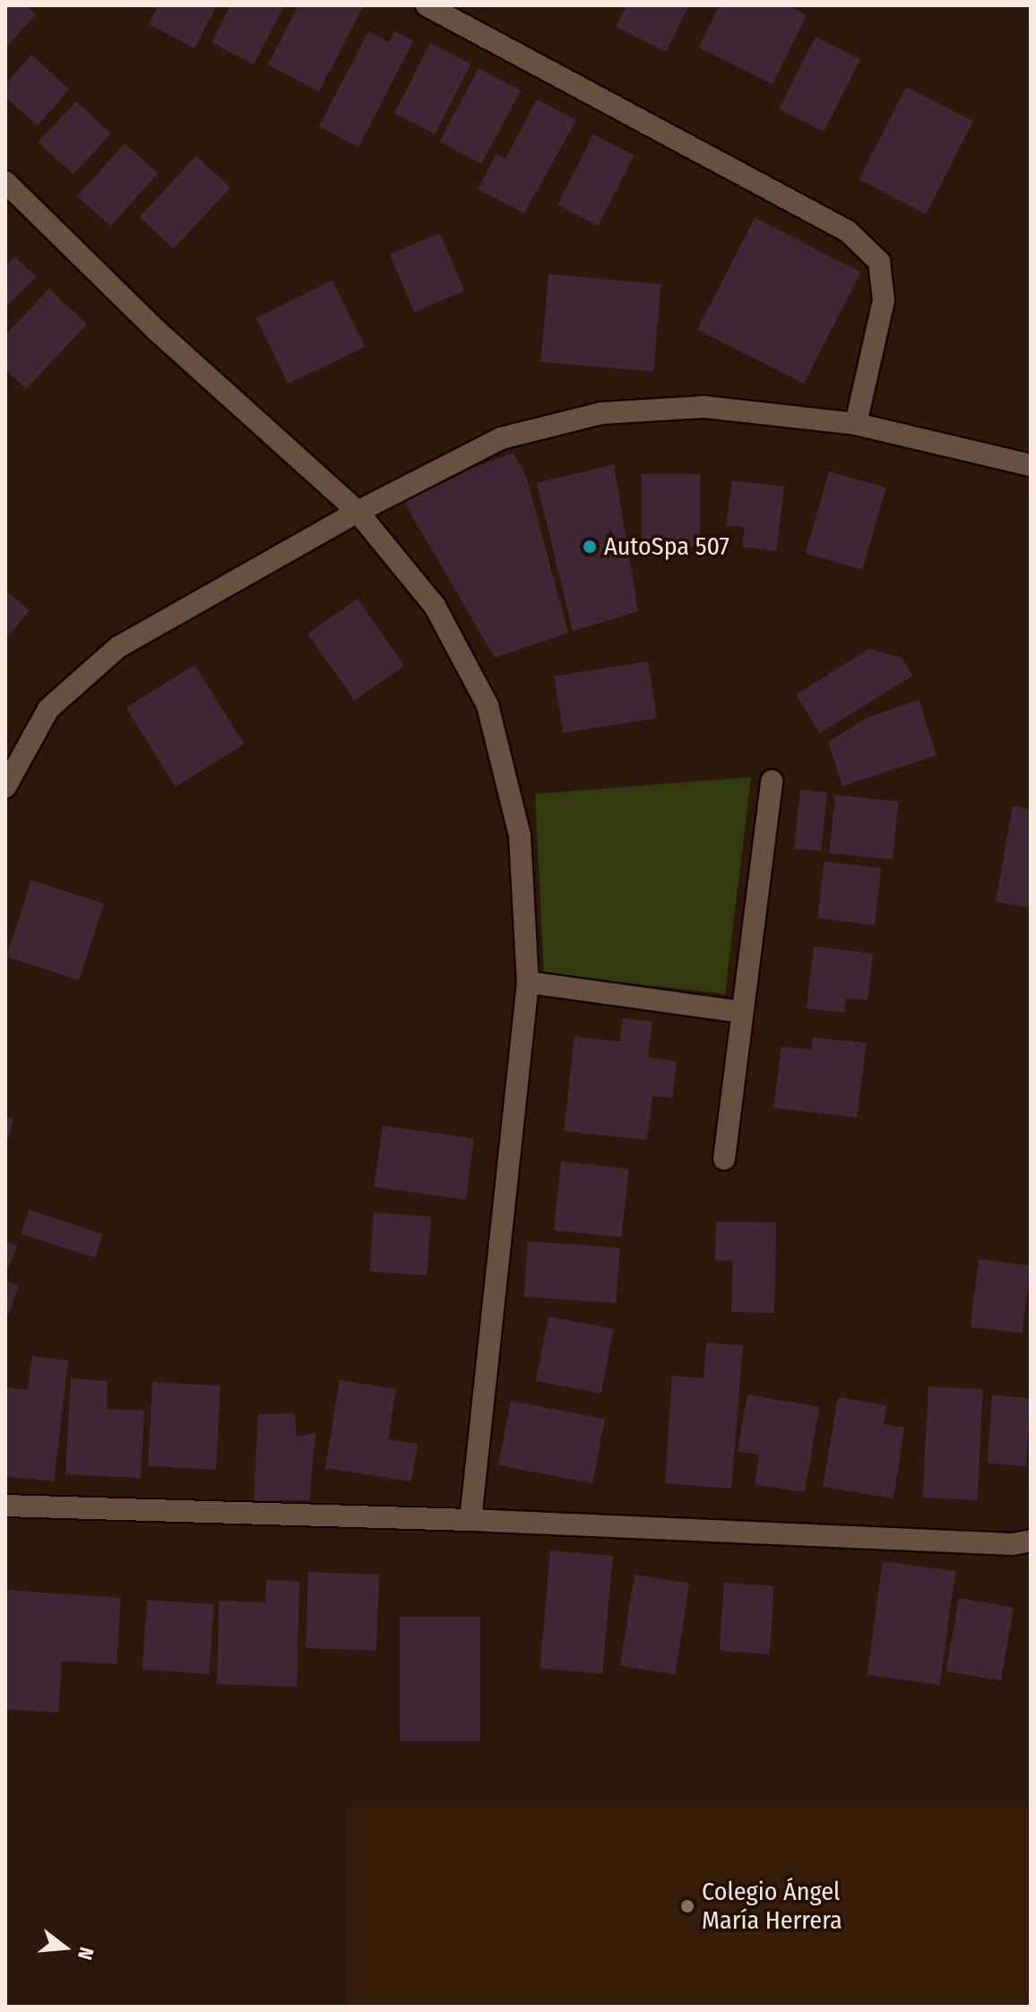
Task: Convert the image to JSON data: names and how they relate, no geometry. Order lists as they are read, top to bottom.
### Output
{
  "places": ["AutoSpa 507", "Colegio Ángel María Herrera"],
  "north": "right"
}
